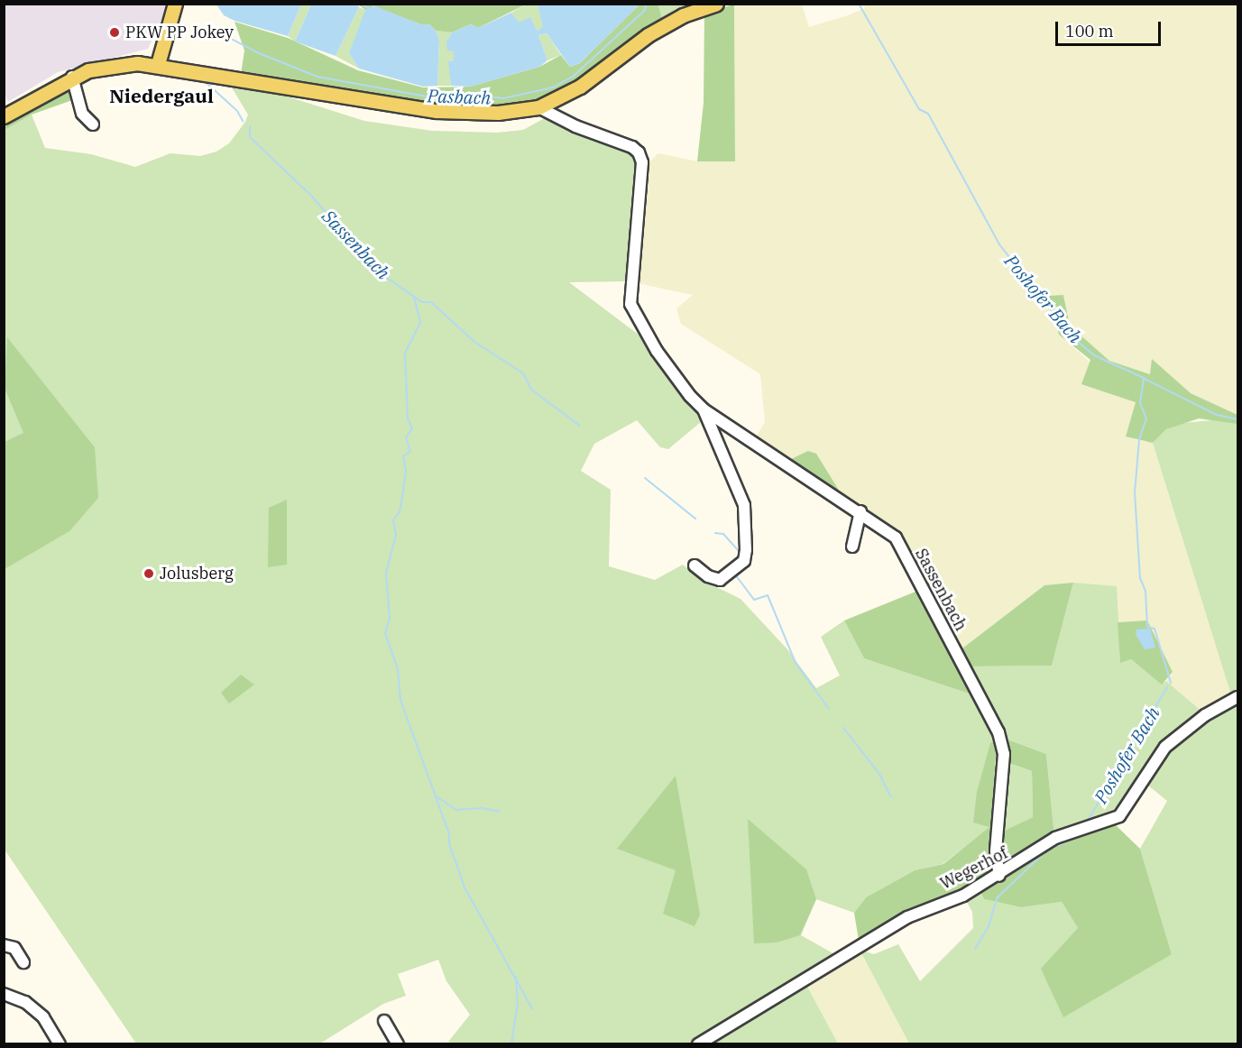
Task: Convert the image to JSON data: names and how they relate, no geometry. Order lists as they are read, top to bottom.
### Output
{
  "streets": {
    "street": ["Sassenbach", "Wegerhof"]
  },
  "crossings": [
    ["Sassenbach", "Wegerhof"]
  ],
  "districts": ["Niedergaul"],
  "water": ["Pasbach", "Sassenbach", "Poshofer Bach"],
  "places": ["PKW PP Jokey", "Jolusberg"],
  "scale_bar": "100 m"
}
